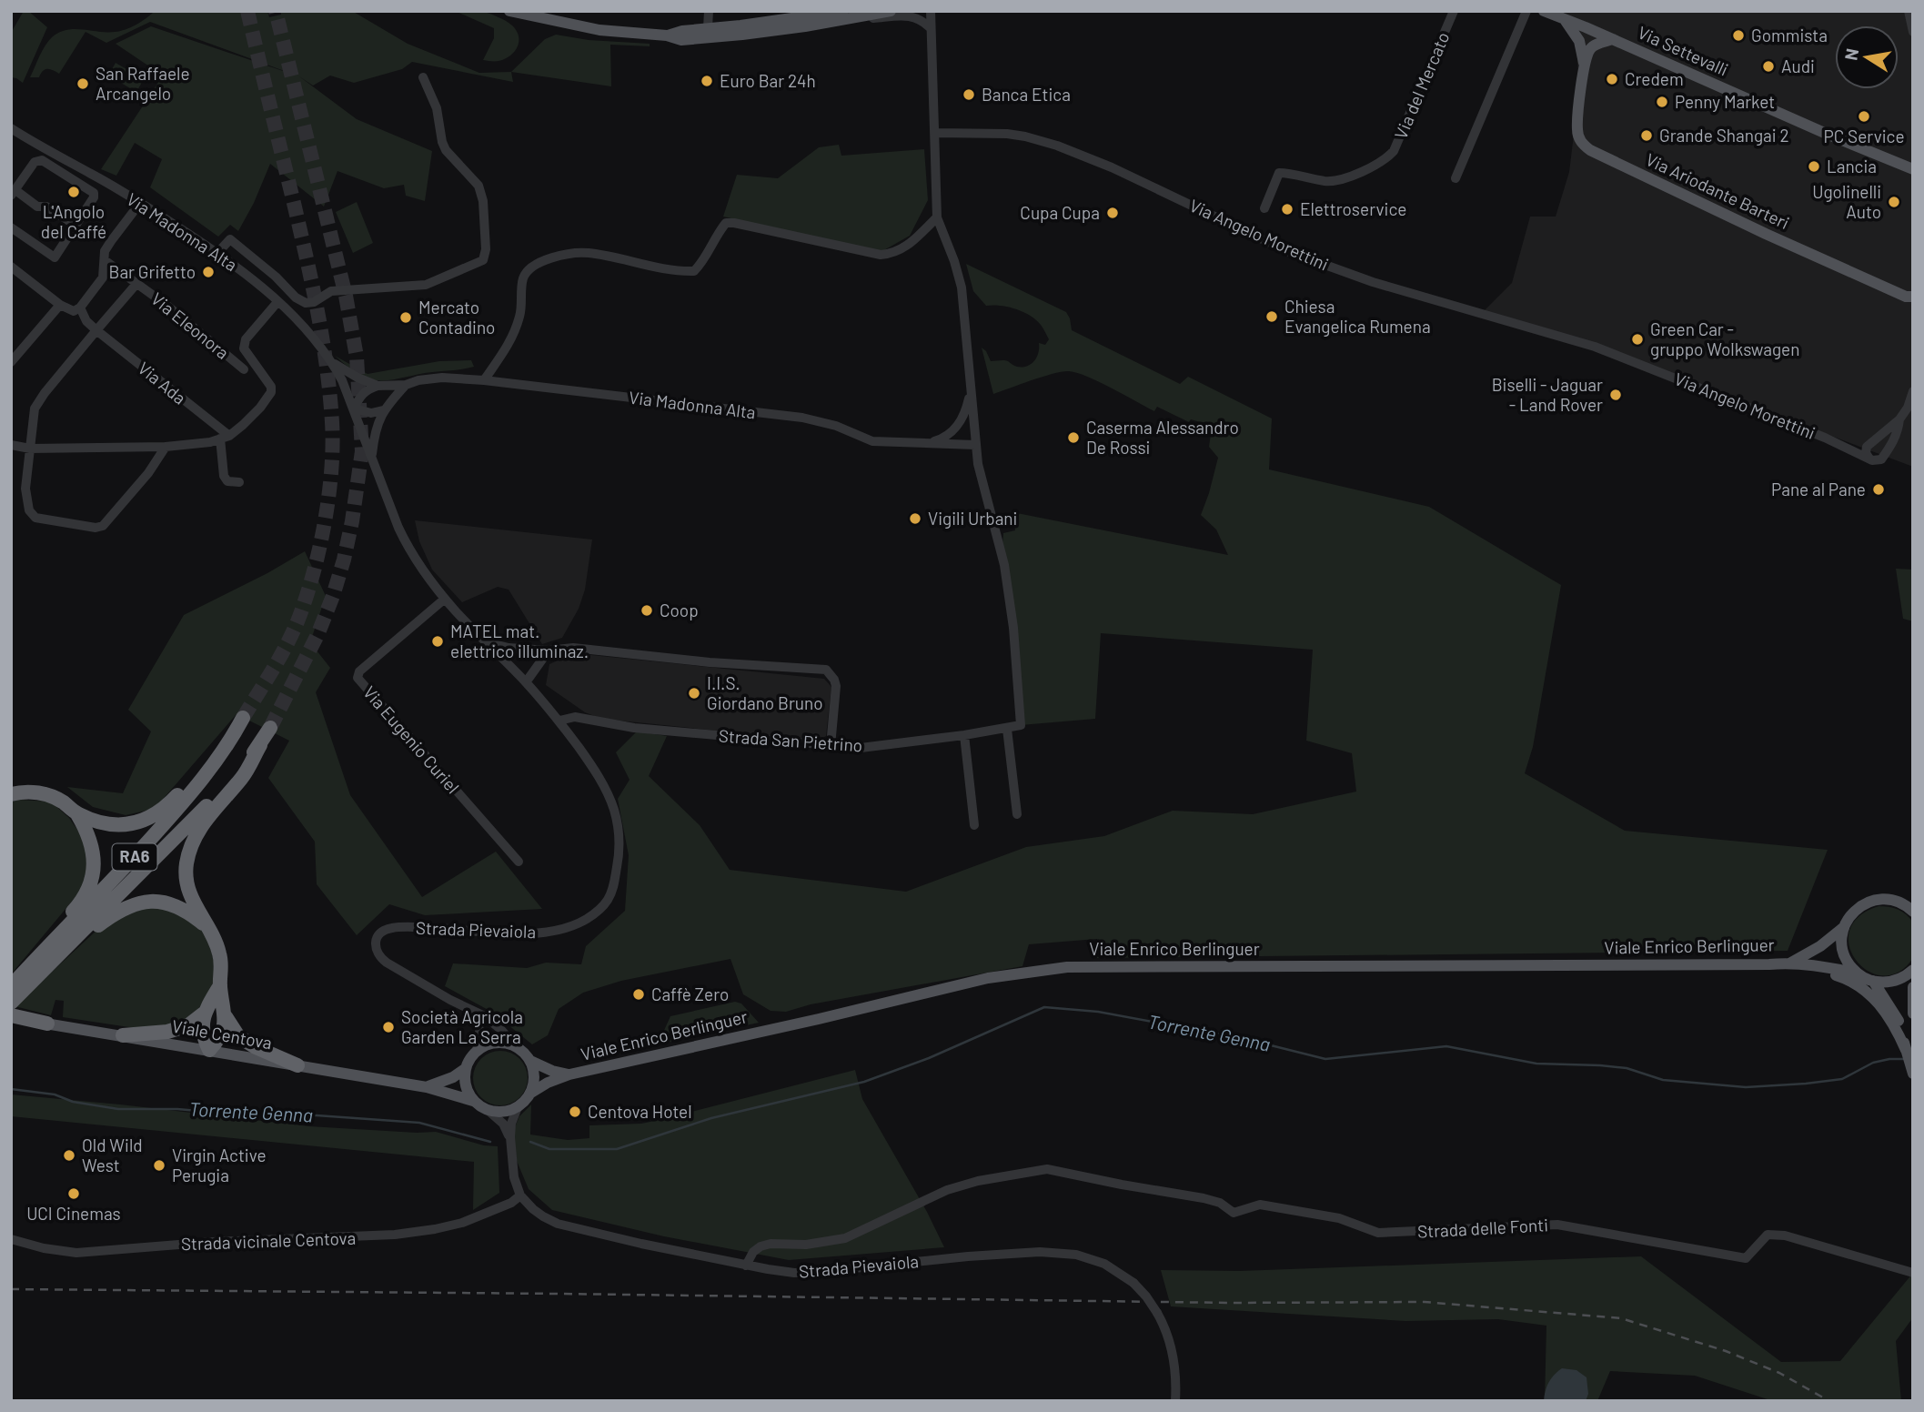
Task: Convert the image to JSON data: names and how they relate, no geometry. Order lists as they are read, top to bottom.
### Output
{
  "streets": {
    "highway": ["RA6"],
    "main road": [
      "Via Settevalli",
      "Via Ariodante Barteri",
      "Viale Enrico Berlinguer",
      "Viale Centova"
    ],
    "street": [
      "Via del Mercato",
      "Via Madonna Alta",
      "Via Angelo Morettini",
      "Via Eleonora",
      "Via Ada",
      "Via Eugenio Curiel",
      "Strada San Pietrino",
      "Strada Pievaiola",
      "Strada delle Fonti",
      "Strada vicinale Centova"
    ]
  },
  "crossings": [
    ["Via Madonna Alta", "Via Eugenio Curiel"],
    ["Via Madonna Alta", "Strada San Pietrino"],
    ["Via Madonna Alta", "Strada Pievaiola"],
    ["Via Eleonora", "Via Ada"],
    ["Strada San Pietrino", "Strada Pievaiola"],
    ["Strada Pievaiola", "Strada delle Fonti"],
    ["Strada Pievaiola", "Strada vicinale Centova"],
    ["Viale Enrico Berlinguer", "Viale Centova"]
  ],
  "water": ["Torrente Genna"],
  "places": [
    "Gommista",
    "Audi",
    "Credem",
    "Euro Bar 24h",
    "San Raffaele Arcangelo",
    "Banca Etica",
    "Penny Market",
    "PC Service",
    "Grande Shangai 2",
    "Lancia",
    "L'Angolo del Caffé",
    "Ugolinelli Auto",
    "Elettroservice",
    "Cupa Cupa",
    "Bar Grifetto",
    "Chiesa Evangelica Rumena",
    "Mercato Contadino",
    "Green Car - gruppo Wolkswagen",
    "Biselli - Jaguar - Land Rover",
    "Caserma Alessandro De Rossi",
    "Pane al Pane",
    "Vigili Urbani",
    "Coop",
    "MATEL mat. elettrico illuminaz.",
    "I.I.S. Giordano Bruno",
    "Caffè Zero",
    "Società Agricola Garden La Serra",
    "Centova Hotel",
    "Old Wild West",
    "Virgin Active Perugia",
    "UCI Cinemas"
  ],
  "north": "left"
}
